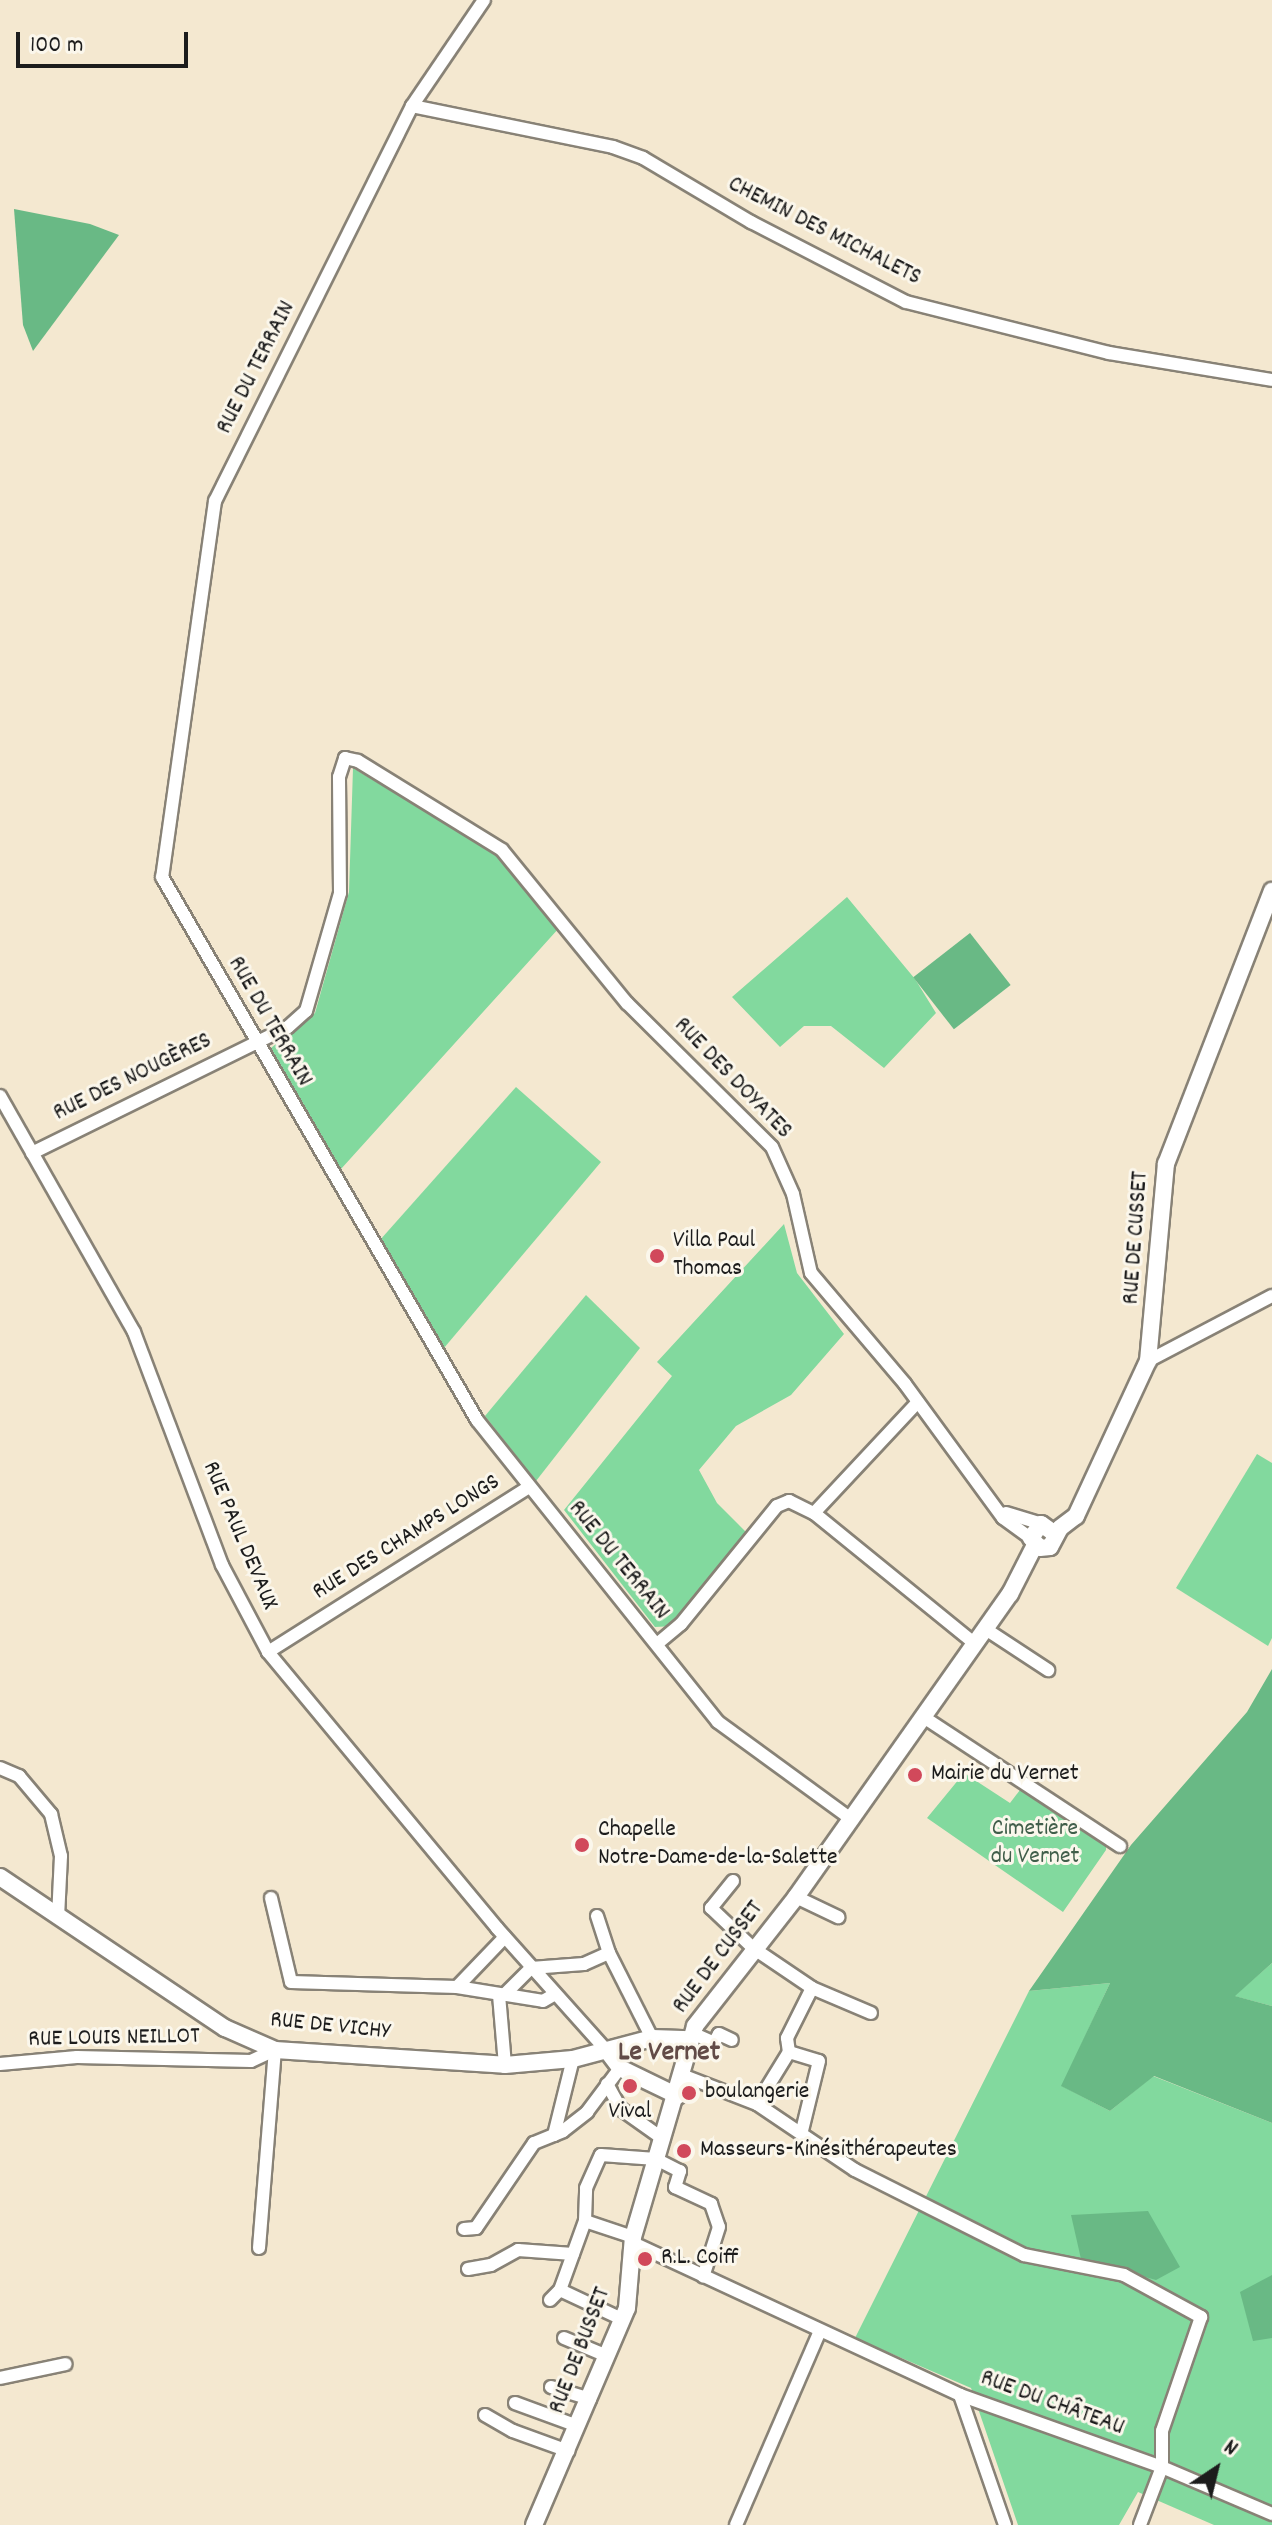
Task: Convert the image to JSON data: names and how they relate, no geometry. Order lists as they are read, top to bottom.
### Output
{
  "streets": {
    "street": [
      "CHEMIN DES MICHALETS",
      "RUE DU TERRAIN",
      "RUE DES NOUGÈRES",
      "RUE DES DOYATES",
      "RUE DE CUSSET",
      "RUE PAUL DEVAUX",
      "RUE DES CHAMPS LONGS",
      "RUE DE VICHY",
      "RUE LOUIS NEILLOT",
      "RUE DE BUSSET",
      "RUE DU CHÂTEAU"
    ]
  },
  "crossings": [
    ["CHEMIN DES MICHALETS", "RUE DU TERRAIN"],
    ["RUE DU TERRAIN", "RUE DES NOUGÈRES"],
    ["RUE DU TERRAIN", "RUE DE CUSSET"],
    ["RUE DU TERRAIN", "RUE DES CHAMPS LONGS"],
    ["RUE DES NOUGÈRES", "RUE DES DOYATES"],
    ["RUE DES NOUGÈRES", "RUE PAUL DEVAUX"],
    ["RUE DES DOYATES", "RUE DE CUSSET"],
    ["RUE DE CUSSET", "RUE DE VICHY"],
    ["RUE DE CUSSET", "RUE DE BUSSET"],
    ["RUE PAUL DEVAUX", "RUE DES CHAMPS LONGS"],
    ["RUE PAUL DEVAUX", "RUE DE VICHY"],
    ["RUE DE VICHY", "RUE LOUIS NEILLOT"],
    ["RUE DE VICHY", "RUE DE BUSSET"],
    ["RUE DE BUSSET", "RUE DU CHÂTEAU"]
  ],
  "districts": ["Le Vernet"],
  "parks": ["Cimetière du Vernet"],
  "places": [
    "Villa Paul Thomas",
    "Mairie du Vernet",
    "Chapelle Notre-Dame-de-la-Salette",
    "Vival",
    "boulangerie",
    "Masseurs-Kinésithérapeutes",
    "R.L. Coiff"
  ],
  "scale_bar": "100 m",
  "north": "top right"
}
